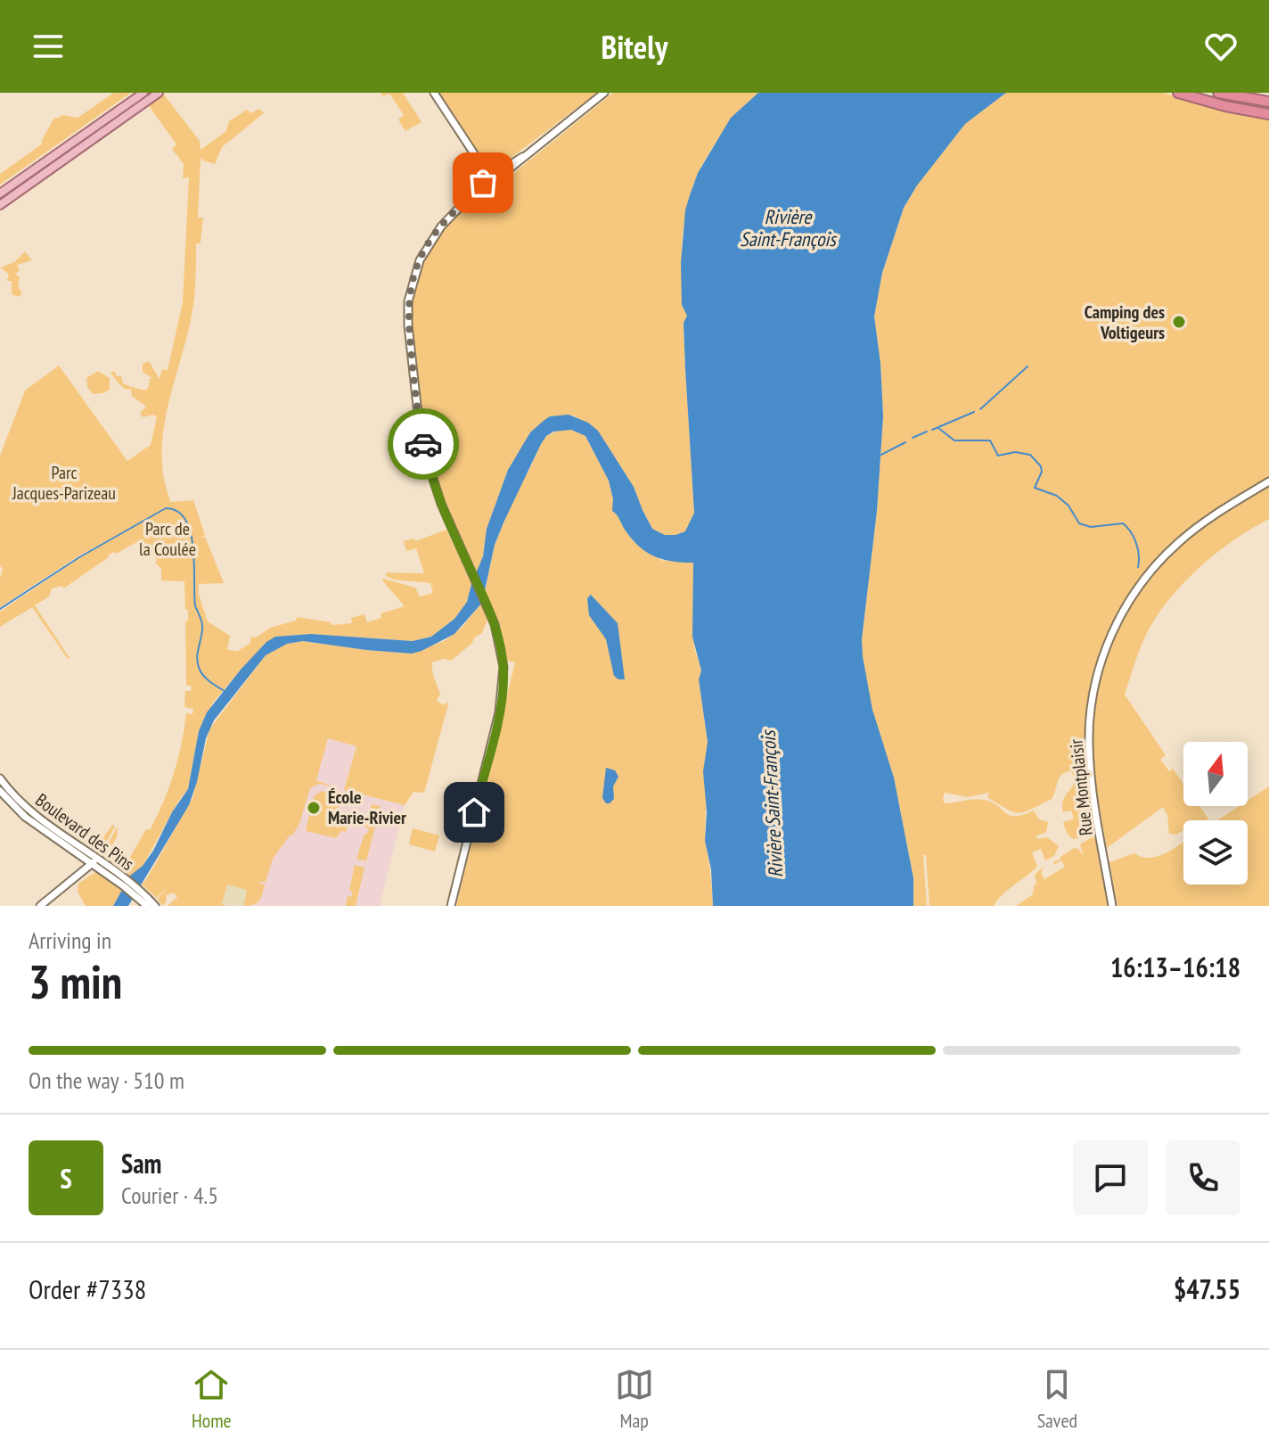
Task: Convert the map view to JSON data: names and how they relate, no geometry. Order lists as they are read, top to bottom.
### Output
{
  "streets": {
    "street": ["Rue Montplaisir", "Boulevard des Pins"]
  },
  "water": ["Rivière Saint-François"],
  "parks": ["Parc Jacques-Parizeau", "Parc de la Coulée"],
  "places": ["Camping des Voltigeurs", "École Marie-Rivier"],
  "north": "top",
  "page": {
    "header": "Bitely",
    "heading": ["3 min", "Arriving in", "16:13–16:18"],
    "panel": [
      "Sam",
      "Courier · 4.5",
      "Order #7338",
      "$47.55"
    ],
    "bar": "On the way · 510 m",
    "round": "S",
    "tabs": ["Home", "Map", "Saved"]
  }
}
